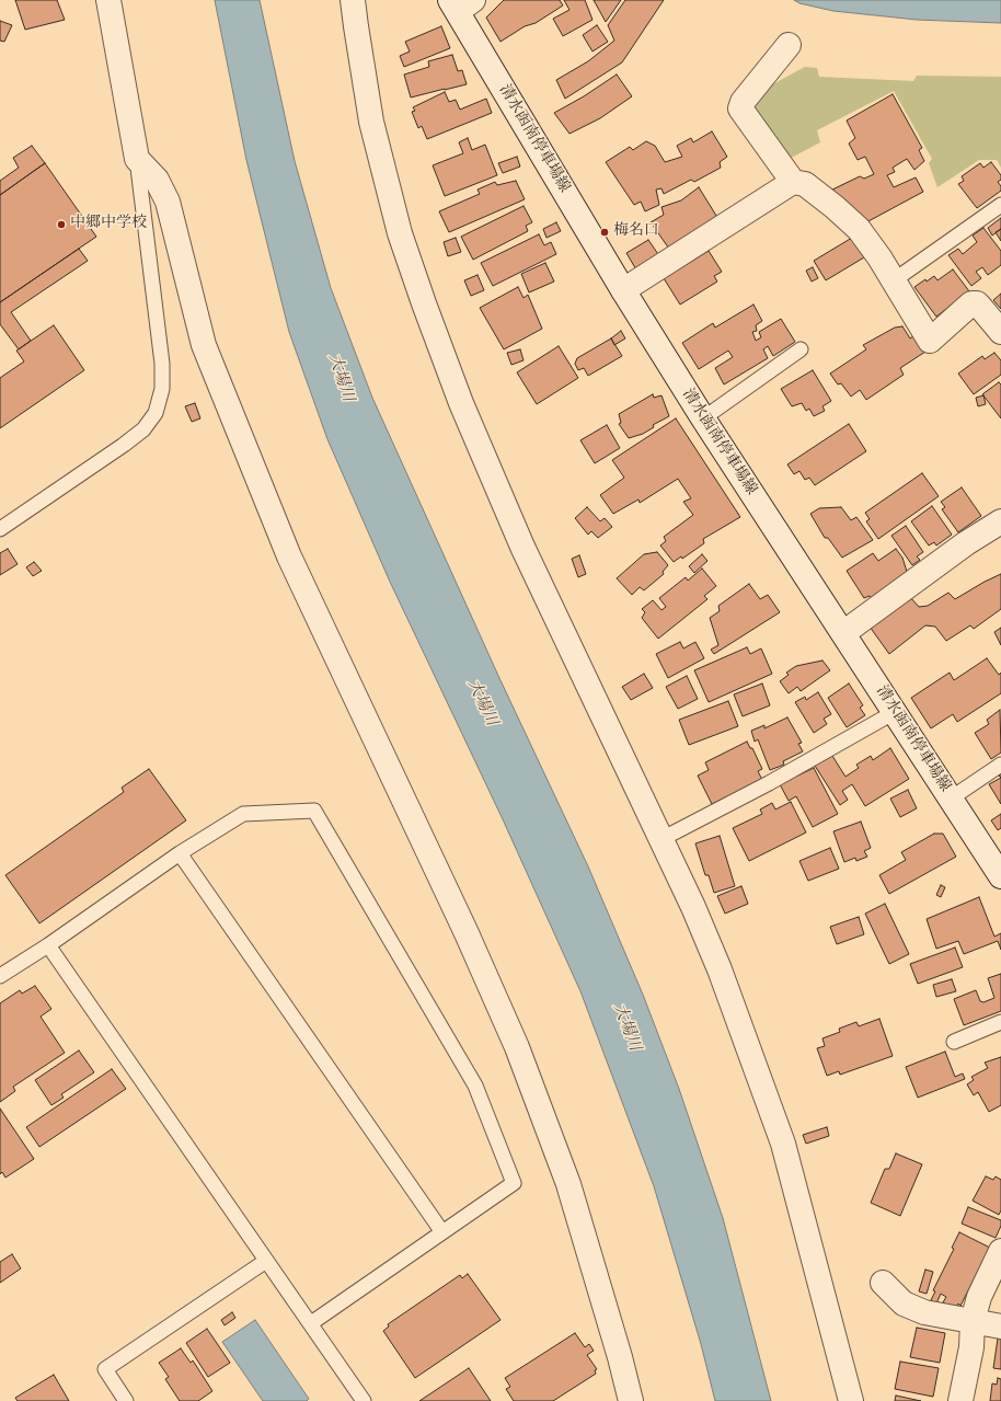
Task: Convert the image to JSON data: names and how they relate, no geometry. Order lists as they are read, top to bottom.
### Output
{
  "streets": {
    "street": ["清水函南停車場線"]
  },
  "water": ["大場川"],
  "places": ["中郷中学校", "梅名口"]
}
